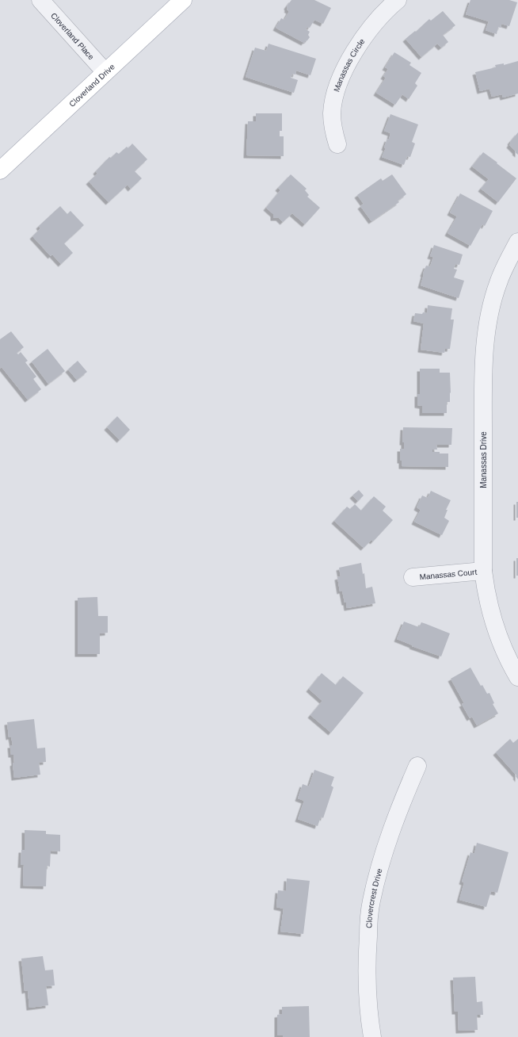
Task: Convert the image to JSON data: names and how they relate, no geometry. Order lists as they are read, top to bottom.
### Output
{
  "streets": {
    "main road": ["Cloverland Drive"],
    "street": [
      "Cloverland Place",
      "Manassas Circle",
      "Manassas Drive",
      "Manassas Court",
      "Clovercrest Drive"
    ]
  },
  "crossings": [
    ["Cloverland Place", "Cloverland Drive"],
    ["Manassas Drive", "Manassas Court"]
  ]
}
